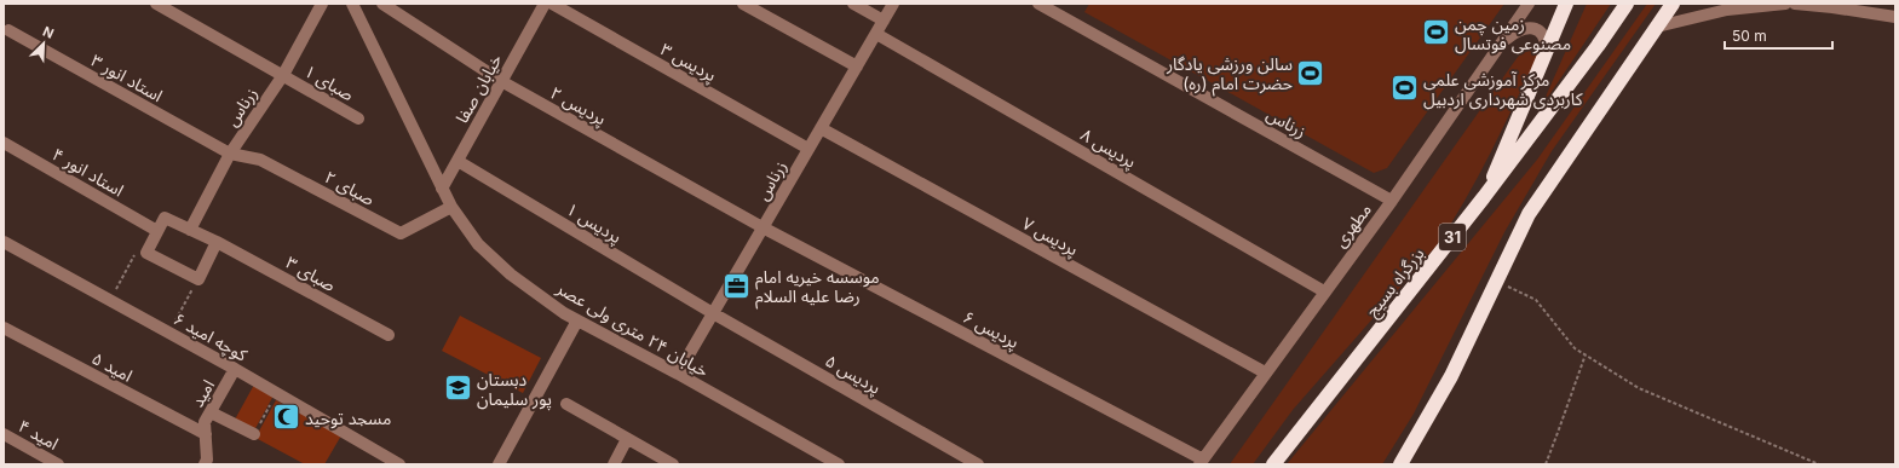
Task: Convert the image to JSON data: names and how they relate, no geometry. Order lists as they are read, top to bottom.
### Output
{
  "streets": {
    "highway": ["31", "بزرگراه بسیج"],
    "street": [
      "پردیس ۳",
      "استاد انور ۳",
      "صبای ۱",
      "خیابان صفا",
      "پردیس ۲",
      "زرناس",
      "پردیس ۸",
      "استاد انور ۴",
      "صبای ۲",
      "پردیس ۱",
      "مطهری",
      "پردیس ۷",
      "صبای ۳",
      "خیابان ۲۴ متری ولی عصر",
      "پردیس ۶",
      "کوچه امید ۶",
      "امید ۵",
      "پردیس ۵",
      "امید",
      "امید ۴"
    ]
  },
  "crossings": [
    ["پردیس ۳", "زرناس"],
    ["استاد انور ۳", "زرناس"],
    ["استاد انور ۳", "صبای ۲"],
    ["صبای ۱", "زرناس"],
    ["خیابان صفا", "پردیس ۲"],
    ["خیابان صفا", "پردیس ۱"],
    ["خیابان صفا", "خیابان ۲۴ متری ولی عصر"],
    ["پردیس ۲", "زرناس"],
    ["پردیس ۲", "پردیس ۶"],
    ["زرناس", "پردیس ۸"],
    ["زرناس", "صبای ۲"],
    ["زرناس", "پردیس ۱"],
    ["زرناس", "مطهری"],
    ["زرناس", "پردیس ۷"],
    ["زرناس", "خیابان ۲۴ متری ولی عصر"],
    ["زرناس", "پردیس ۶"],
    ["زرناس", "پردیس ۵"],
    ["پردیس ۸", "مطهری"],
    ["صبای ۲", "خیابان ۲۴ متری ولی عصر"],
    ["پردیس ۱", "پردیس ۵"],
    ["مطهری", "پردیس ۷"],
    ["مطهری", "پردیس ۶"],
    ["کوچه امید ۶", "امید"],
    ["امید ۵", "امید"]
  ],
  "places": {
    "sports": ["زمین چمن مصنوعی فوتسال", "سالن ورزشی یادگار حضرت امام (ره)", "مرکز آموزشی علمی کاربردی شهرداری اردبیل"],
    "office": ["موسسه خیریه امام رضا علیه السلام"],
    "school or university": ["دبستان پور سلیمان"],
    "mosque": ["مسجد توحید"]
  },
  "scale_bar": "50 m",
  "north": "top right"
}
